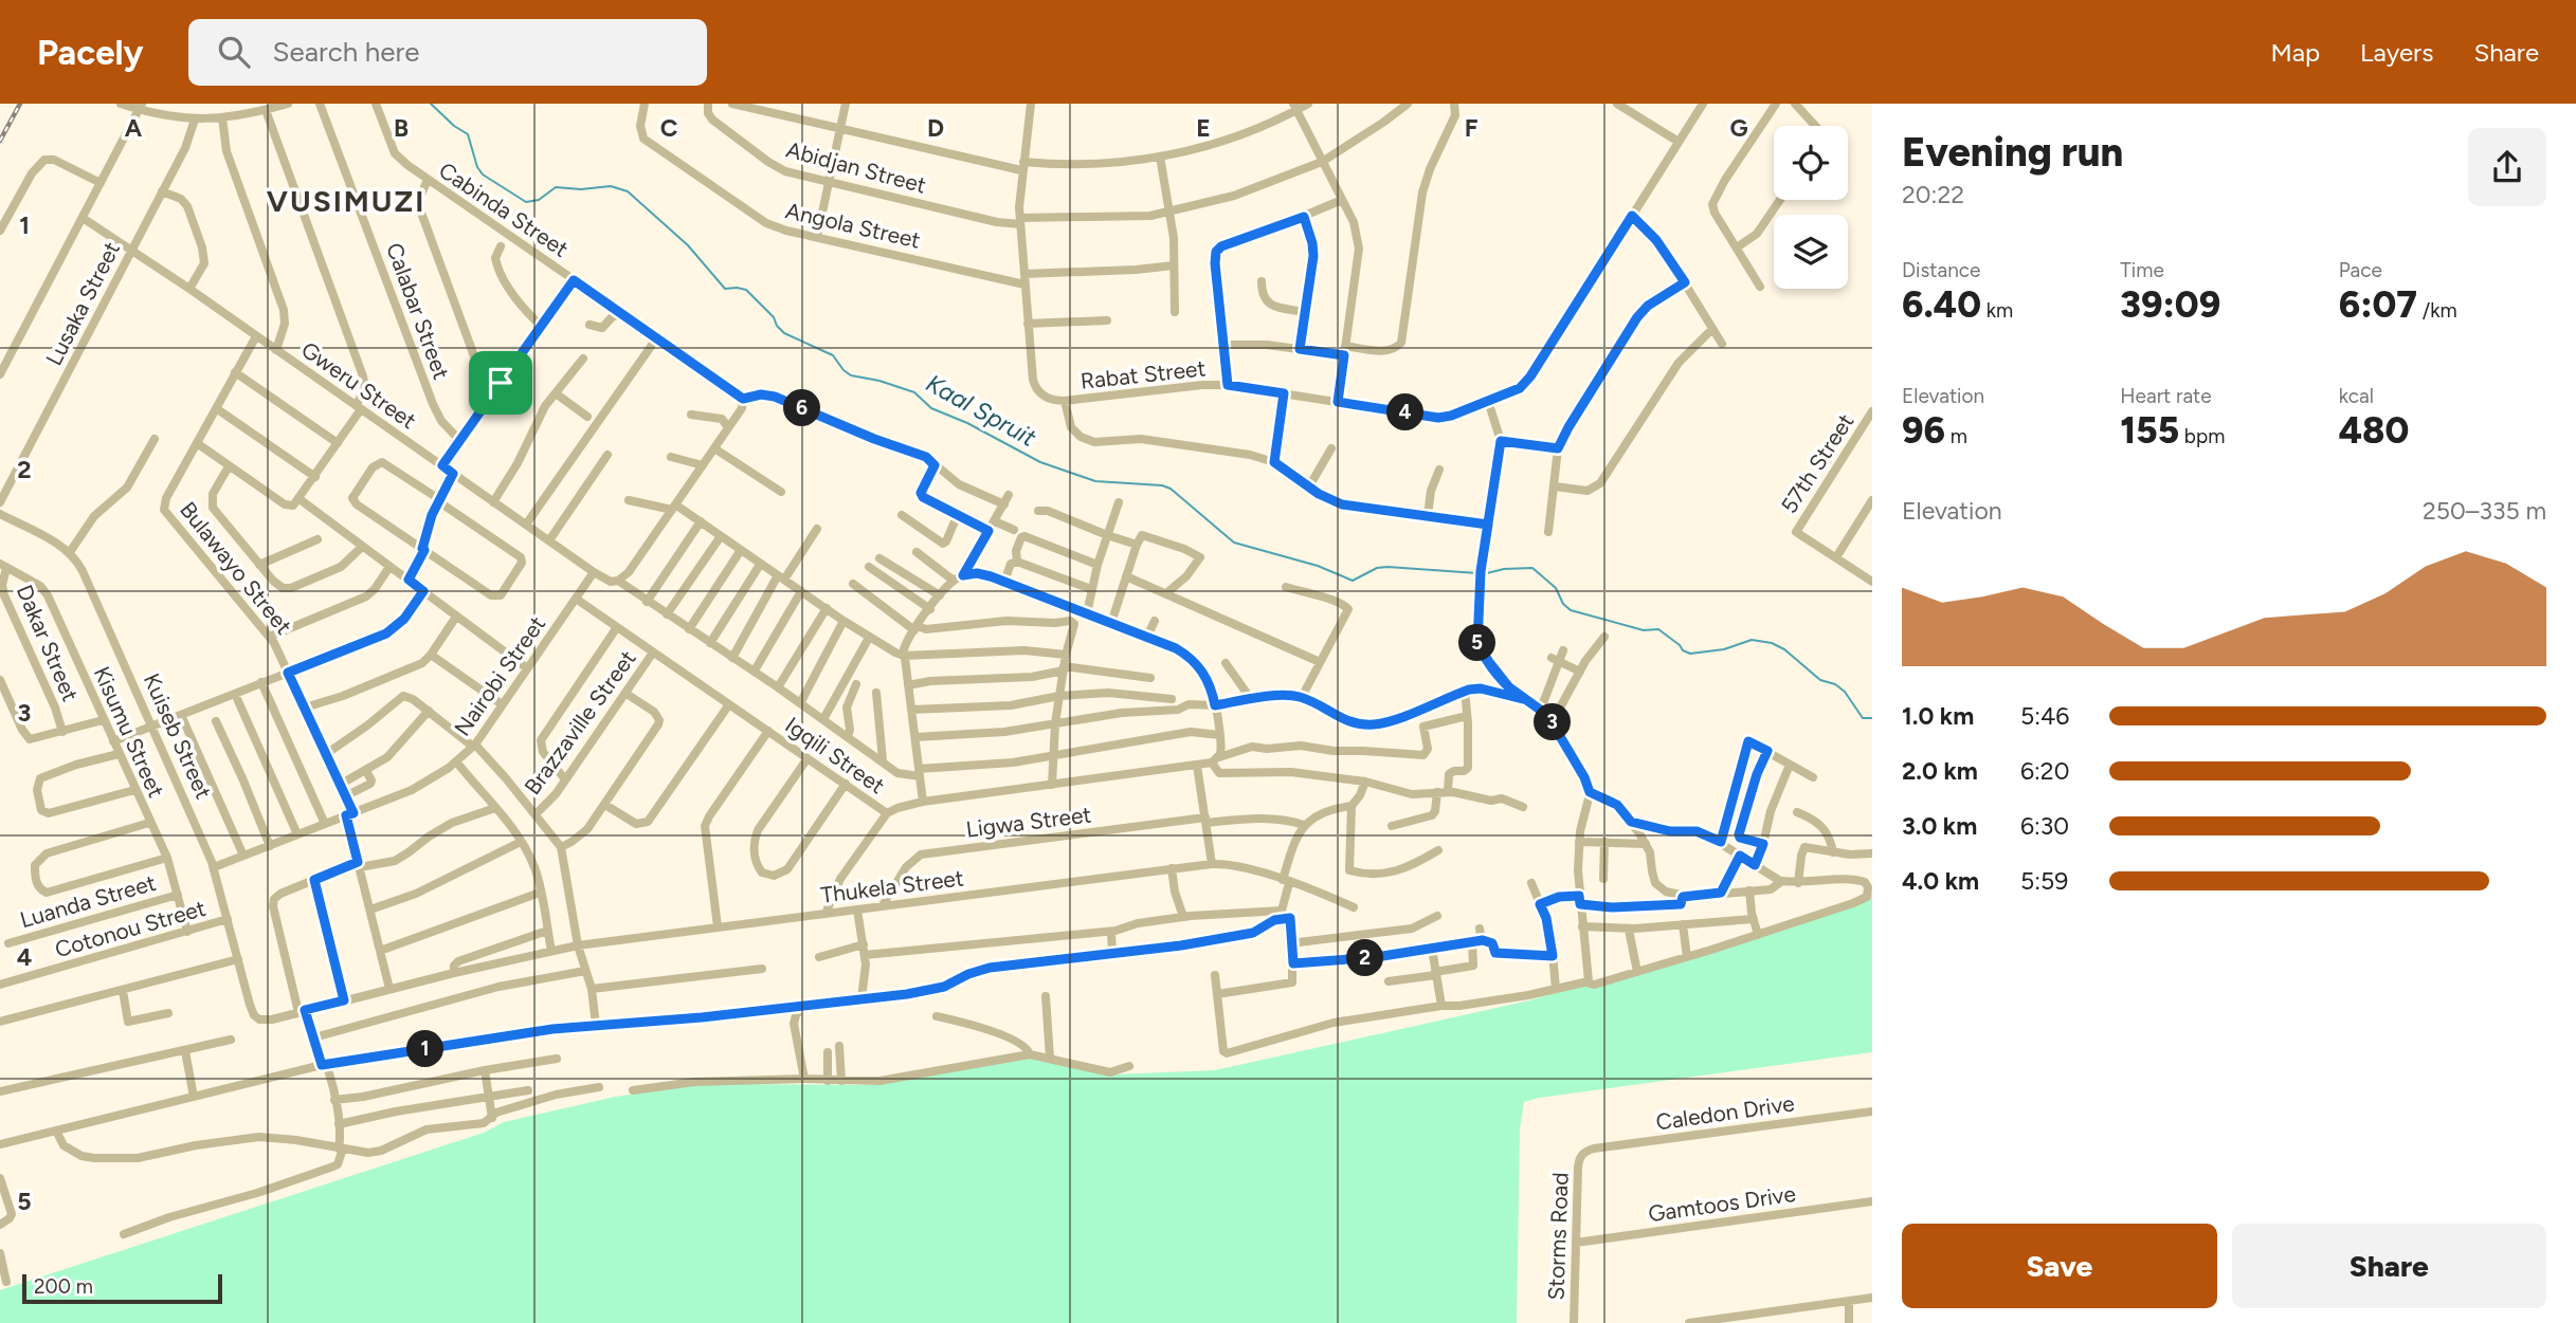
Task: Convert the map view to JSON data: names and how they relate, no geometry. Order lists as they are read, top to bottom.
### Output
{
  "streets": {
    "street": [
      "Abidjan Street",
      "Cabinda Street",
      "Angola Street",
      "Lusaka Street",
      "Calabar Street",
      "Rabat Street",
      "Gweru Street",
      "57th Street",
      "Bulawayo Street",
      "Dakar Street",
      "Nairobi Street",
      "Brazzaville Street",
      "Kisumu Street",
      "Kuiseb Street",
      "Igqili Street",
      "Ligwa Street",
      "Thukela Street",
      "Luanda Street",
      "Cotonou Street",
      "Caledon Drive",
      "Gamtoos Drive",
      "Storms Road"
    ]
  },
  "crossings": [
    ["Lusaka Street", "Gweru Street"],
    ["Gweru Street", "Bulawayo Street"],
    ["Gweru Street", "Nairobi Street"],
    ["Bulawayo Street", "Nairobi Street"],
    ["Bulawayo Street", "Thukela Street"],
    ["Dakar Street", "Kisumu Street"],
    ["Nairobi Street", "Kuiseb Street"],
    ["Nairobi Street", "Igqili Street"],
    ["Brazzaville Street", "Igqili Street"],
    ["Kisumu Street", "Luanda Street"],
    ["Kisumu Street", "Cotonou Street"],
    ["Kuiseb Street", "Thukela Street"],
    ["Kuiseb Street", "Cotonou Street"],
    ["Ligwa Street", "Thukela Street"],
    ["Caledon Drive", "Storms Road"],
    ["Gamtoos Drive", "Storms Road"]
  ],
  "districts": ["VUSIMUZI"],
  "water": ["Kaal Spruit"],
  "scale_bar": "200 m",
  "page": {
    "header": "Pacely",
    "search": "Search here",
    "nav": ["Map", "Layers", "Share"],
    "heading": ["Evening run", "20:22"],
    "stats": [
      ["Distance", "6.40 km"],
      ["Time", "39:09"],
      ["Pace", "6:07 /km"],
      ["Elevation", "96 m"],
      ["Heart rate", "155 bpm"],
      ["kcal", "480"]
    ],
    "pins": [
      "6",
      "4",
      "5",
      "3",
      "2",
      "1"
    ],
    "chart": ["Elevation", "250–335 m"],
    "list": [
      {
        "name": "1.0 km",
        "note": "5:46"
      },
      {
        "name": "2.0 km",
        "note": "6:20"
      },
      {
        "name": "3.0 km",
        "note": "6:30"
      },
      {
        "name": "4.0 km",
        "note": "5:59"
      }
    ],
    "buttons": ["Save", "Share"],
    "scale": "200 m"
  },
  "grid": {
    "columns": [
      "A",
      "B",
      "C",
      "D",
      "E",
      "F",
      "G"
    ],
    "rows": [
      "1",
      "2",
      "3",
      "4",
      "5"
    ]
  }
}
